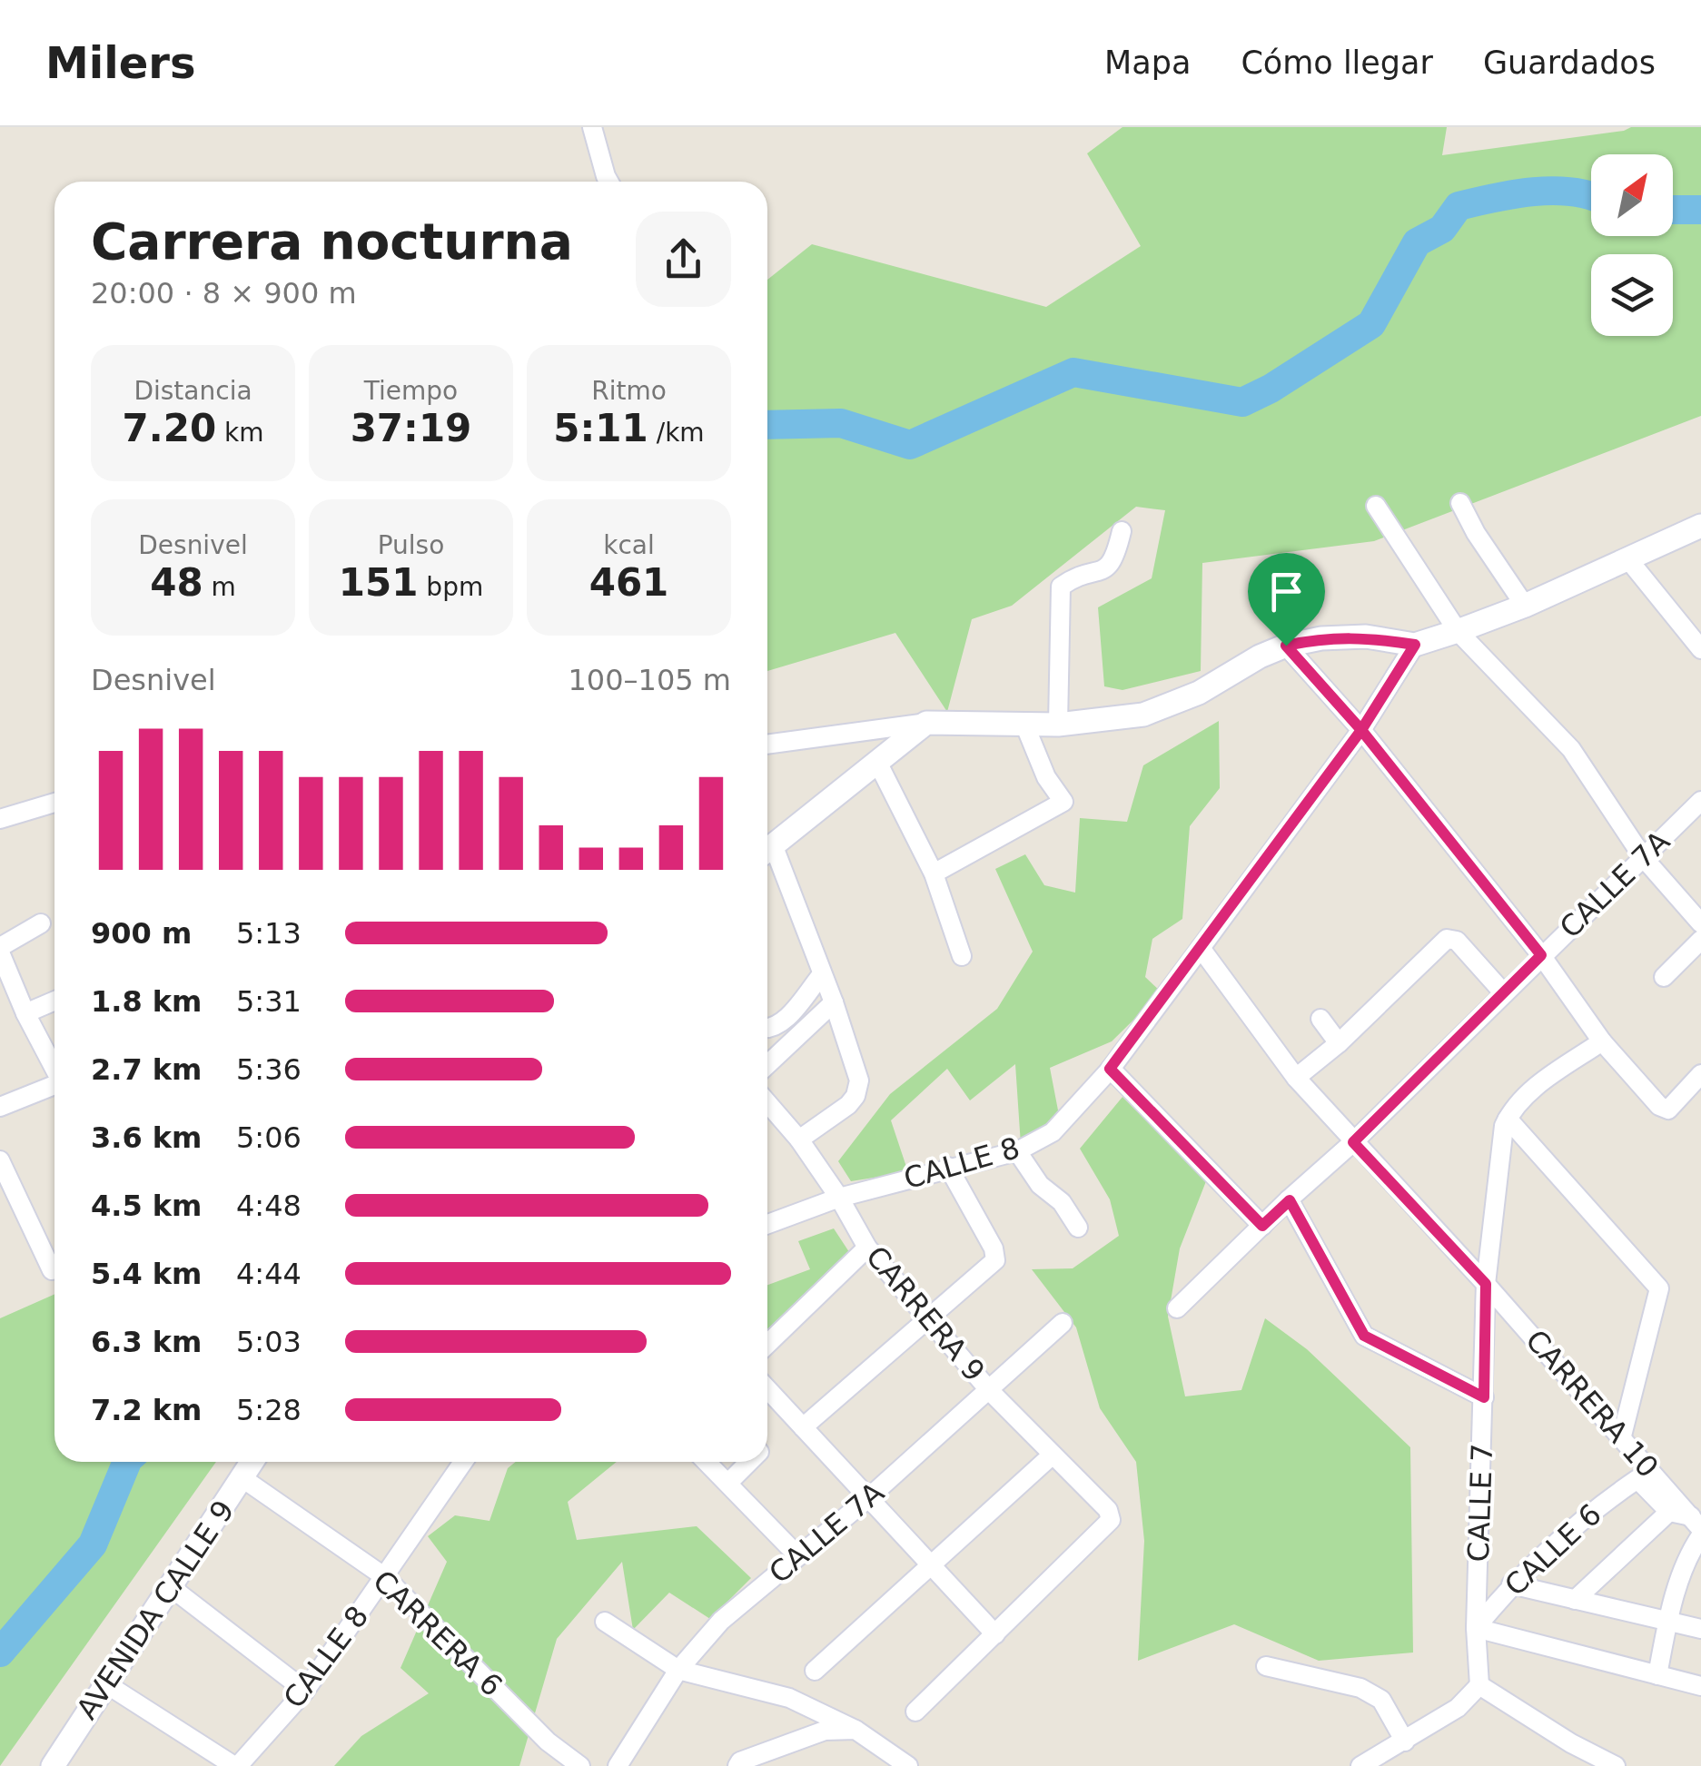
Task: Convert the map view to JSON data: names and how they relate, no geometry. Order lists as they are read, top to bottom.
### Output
{
  "streets": {
    "street": [
      "CALLE 7A",
      "CALLE 8",
      "CARRERA 9",
      "CARRERA 10",
      "CALLE 7",
      "CALLE 6",
      "AVENIDA CALLE 9",
      "CARRERA 6"
    ]
  },
  "crossings": [
    ["CALLE 7A", "CARRERA 9"],
    ["CALLE 7A", "CARRERA 10"],
    ["CALLE 8", "CARRERA 9"],
    ["CALLE 8", "CARRERA 10"],
    ["CALLE 8", "CARRERA 6"],
    ["CARRERA 10", "CALLE 7"],
    ["CALLE 7", "CALLE 6"],
    ["AVENIDA CALLE 9", "CARRERA 6"]
  ],
  "north": "top right",
  "page": {
    "header": "Milers",
    "nav": ["Mapa", "Cómo llegar", "Guardados"],
    "heading": ["Carrera nocturna", "20:00 · 8 × 900 m"],
    "stats": [
      ["Distancia", "7.20 km"],
      ["Tiempo", "37:19"],
      ["Ritmo", "5:11 /km"],
      ["Desnivel", "48 m"],
      ["Pulso", "151 bpm"],
      ["kcal", "461"]
    ],
    "chart": ["Desnivel", "100–105 m"],
    "list": [
      {
        "name": "900 m",
        "note": "5:13"
      },
      {
        "name": "1.8 km",
        "note": "5:31"
      },
      {
        "name": "2.7 km",
        "note": "5:36"
      },
      {
        "name": "3.6 km",
        "note": "5:06"
      },
      {
        "name": "4.5 km",
        "note": "4:48"
      },
      {
        "name": "5.4 km",
        "note": "4:44"
      },
      {
        "name": "6.3 km",
        "note": "5:03"
      },
      {
        "name": "7.2 km",
        "note": "5:28"
      }
    ]
  }
}
